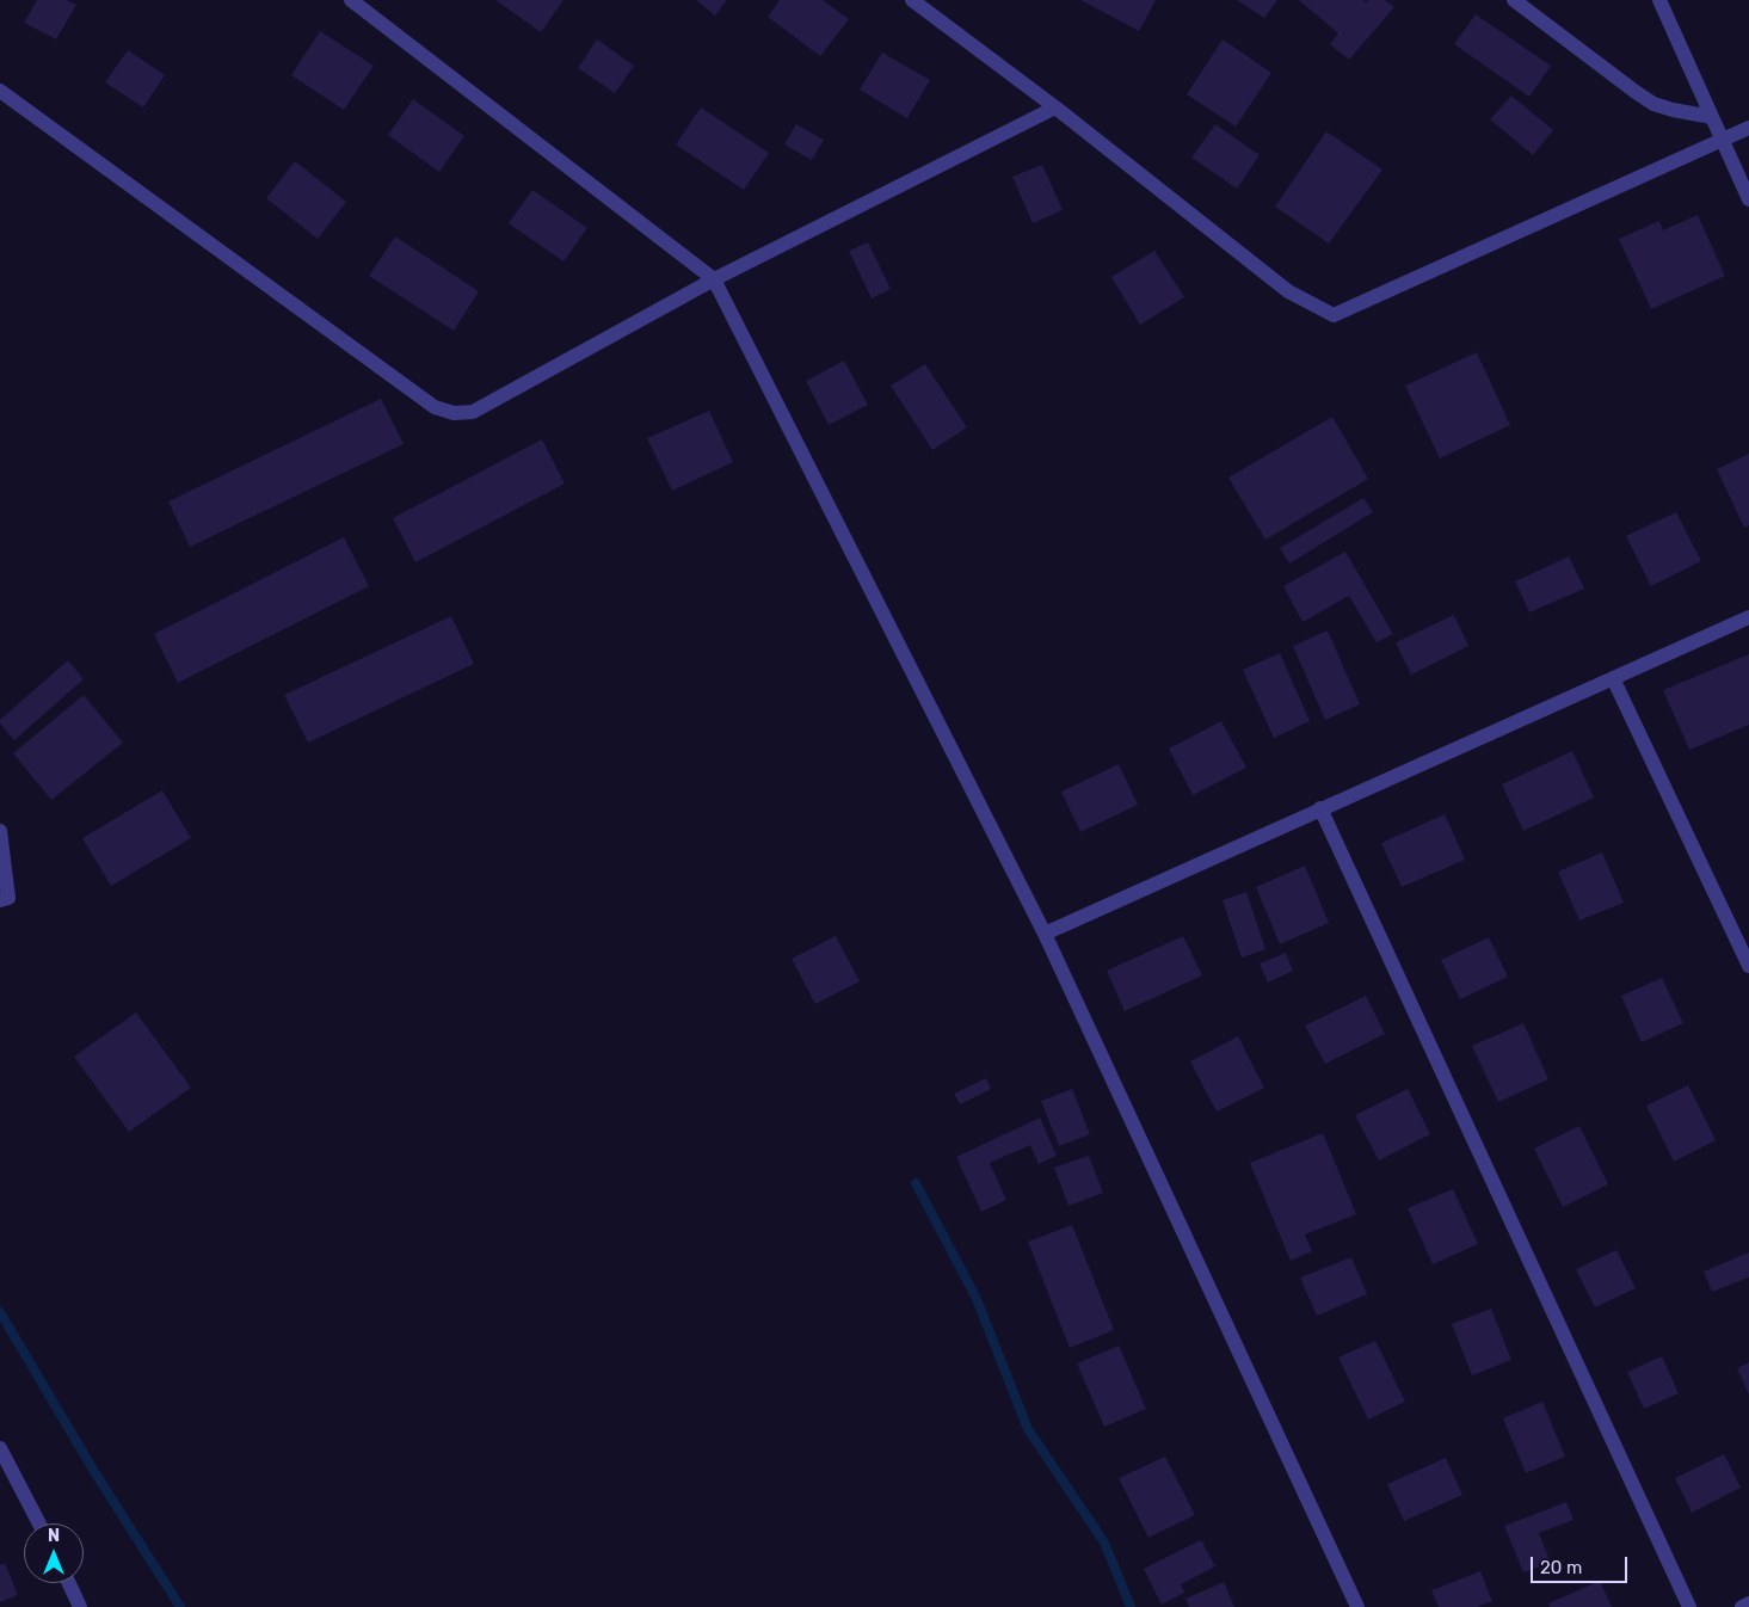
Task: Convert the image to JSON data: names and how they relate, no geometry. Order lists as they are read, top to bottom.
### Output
{
  "scale_bar": "20 m",
  "north": "top"
}
